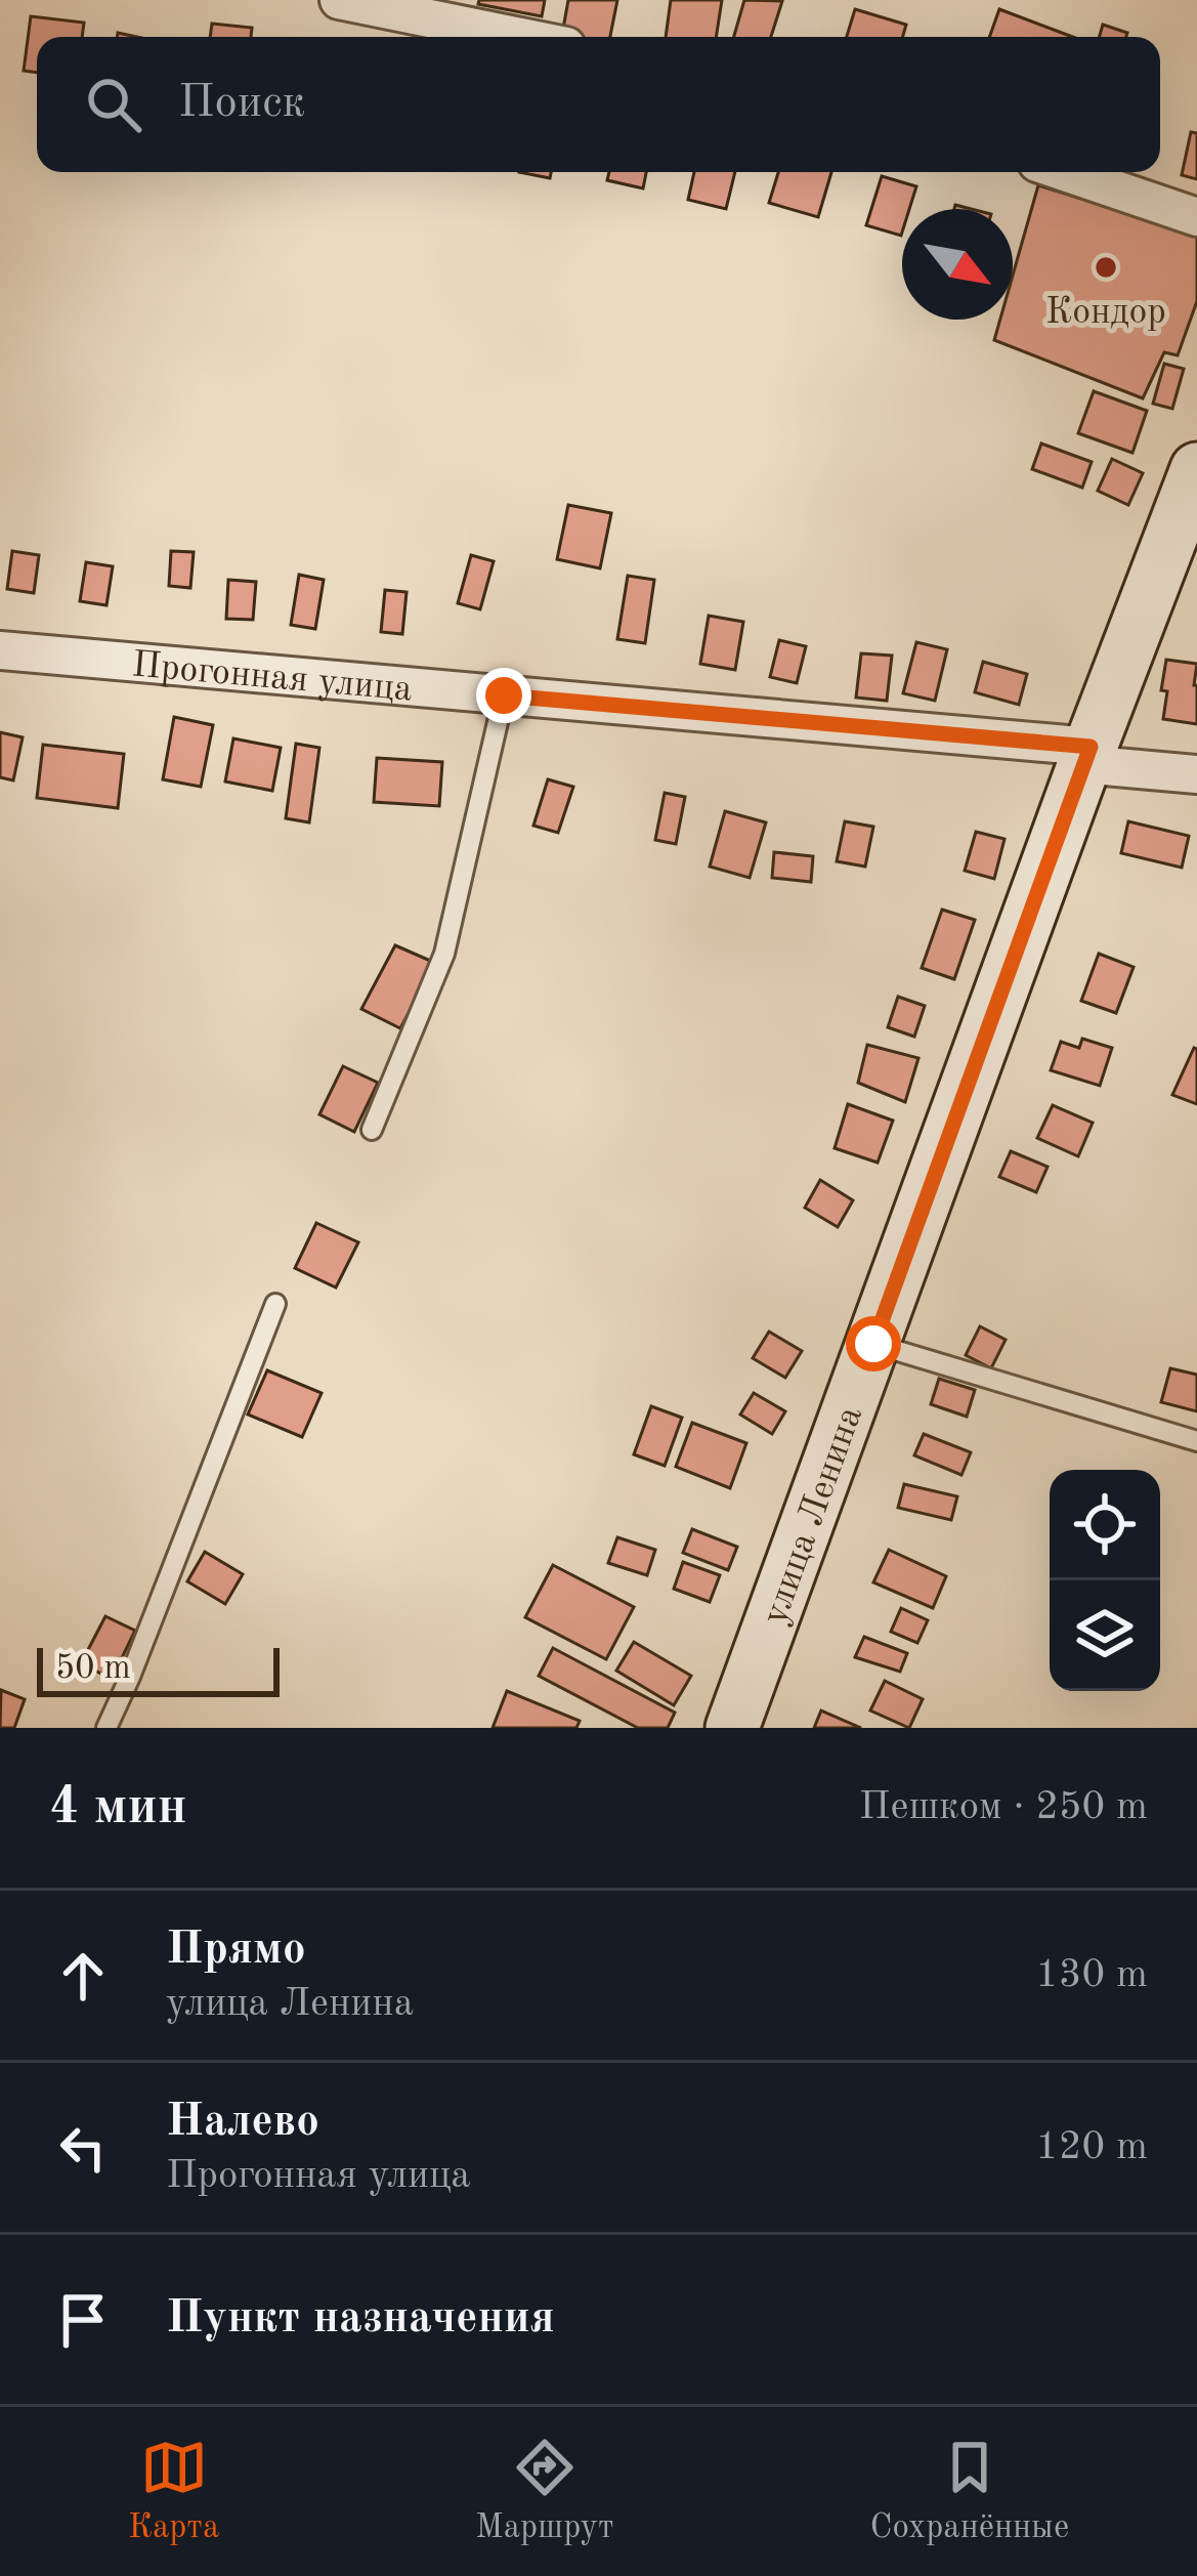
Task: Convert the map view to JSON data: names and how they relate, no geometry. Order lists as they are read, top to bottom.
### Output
{
  "streets": {
    "street": ["Прогонная улица", "улица Ленина"]
  },
  "crossings": [
    ["Прогонная улица", "улица Ленина"]
  ],
  "places": ["Кондор"],
  "scale_bar": "50 m",
  "north": "bottom right",
  "page": {
    "search": "Поиск",
    "scale": "50 m",
    "heading": ["4 мин", "Пешком · 250 m"],
    "list": [
      ["Прямо", "улица Ленина", "130 m"],
      ["Налево", "Прогонная улица", "120 m"],
      "Пункт назначения"
    ],
    "nav": ["Карта", "Маршрут", "Сохранённые"]
  }
}
